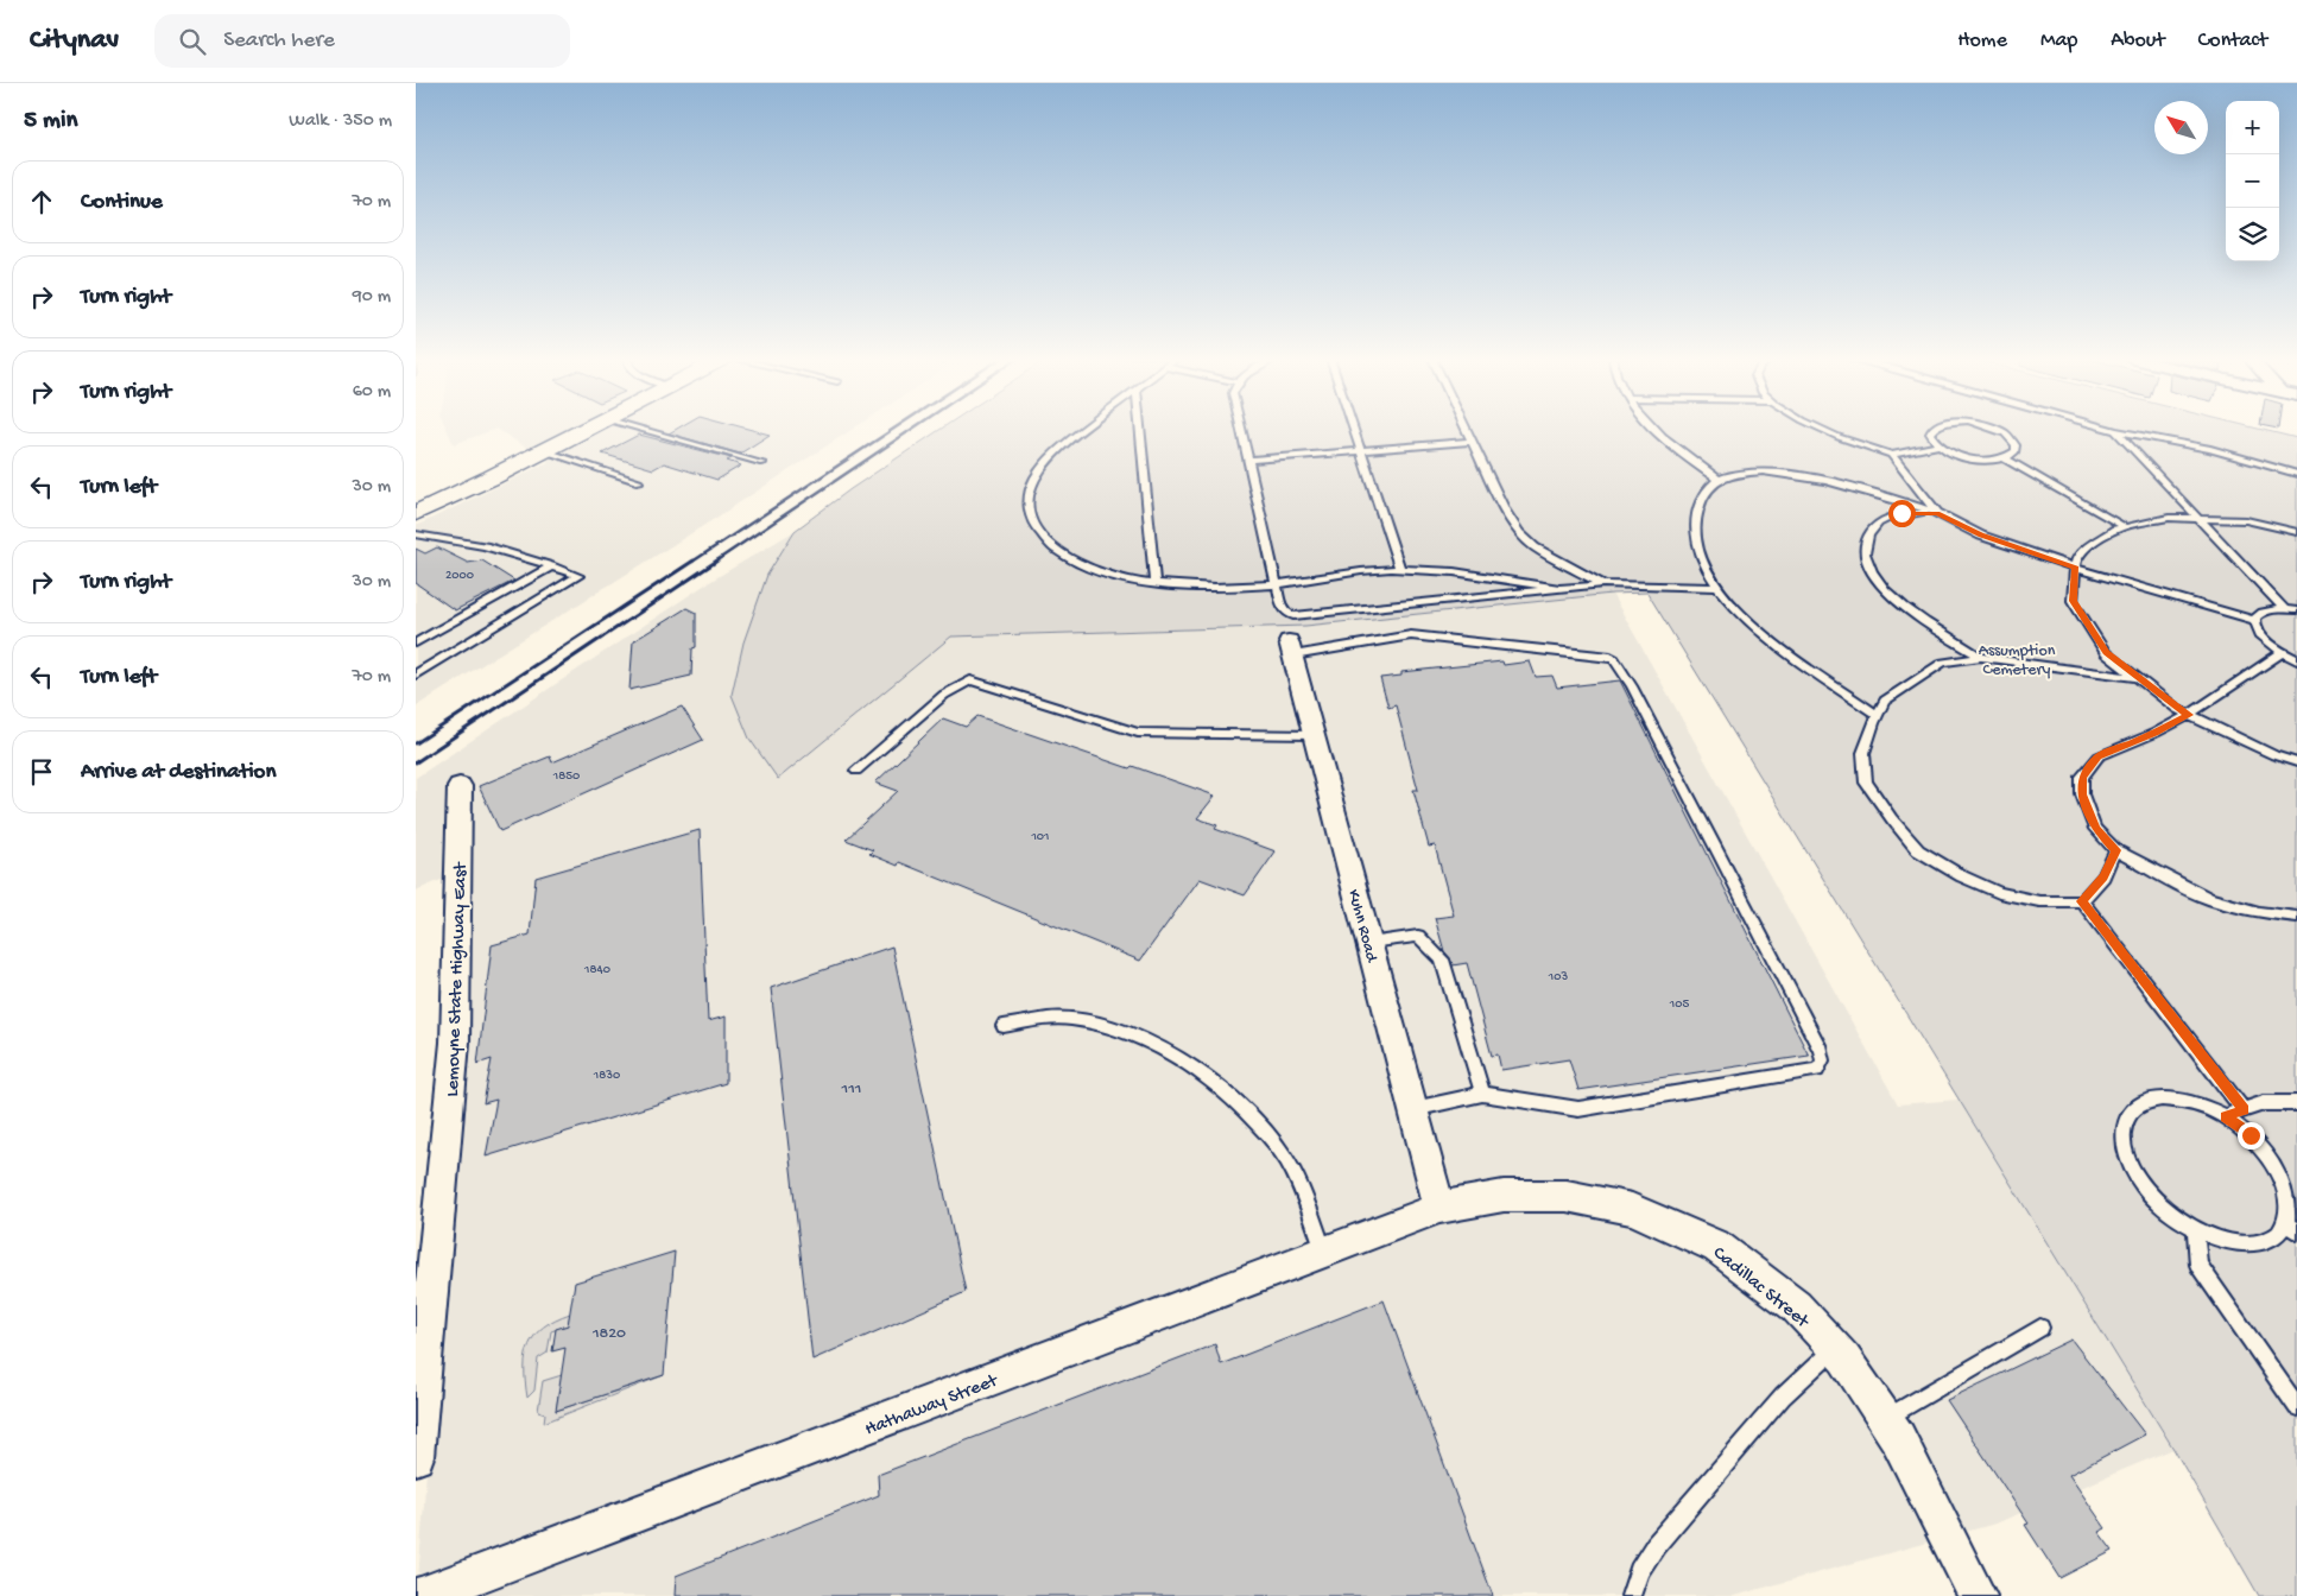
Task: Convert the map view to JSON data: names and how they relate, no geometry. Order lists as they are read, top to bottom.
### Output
{
  "streets": {
    "street": [
      "Kuhn Road",
      "Lemoyne State Highway East",
      "Cadillac Street",
      "Hathaway Street"
    ]
  },
  "crossings": [
    ["Kuhn Road", "Cadillac Street"],
    ["Kuhn Road", "Hathaway Street"],
    ["Cadillac Street", "Hathaway Street"]
  ],
  "parks": ["Assumption Cemetery"],
  "house_numbers": [
    "2000",
    "1850",
    "101",
    "1840",
    "103",
    "105",
    "1830",
    "111",
    "1820"
  ],
  "north": "top left",
  "page": {
    "header": "Citynav",
    "search": "Search here",
    "nav": [
      "Home",
      "Map",
      "About",
      "Contact"
    ],
    "heading": ["5 min", "Walk · 350 m"],
    "map_buttons": ["+", "−"],
    "list": [
      ["Continue", "70 m"],
      ["Turn right", "90 m"],
      ["Turn right", "60 m"],
      ["Turn left", "30 m"],
      ["Turn right", "30 m"],
      ["Turn left", "70 m"],
      "Arrive at destination"
    ]
  }
}
